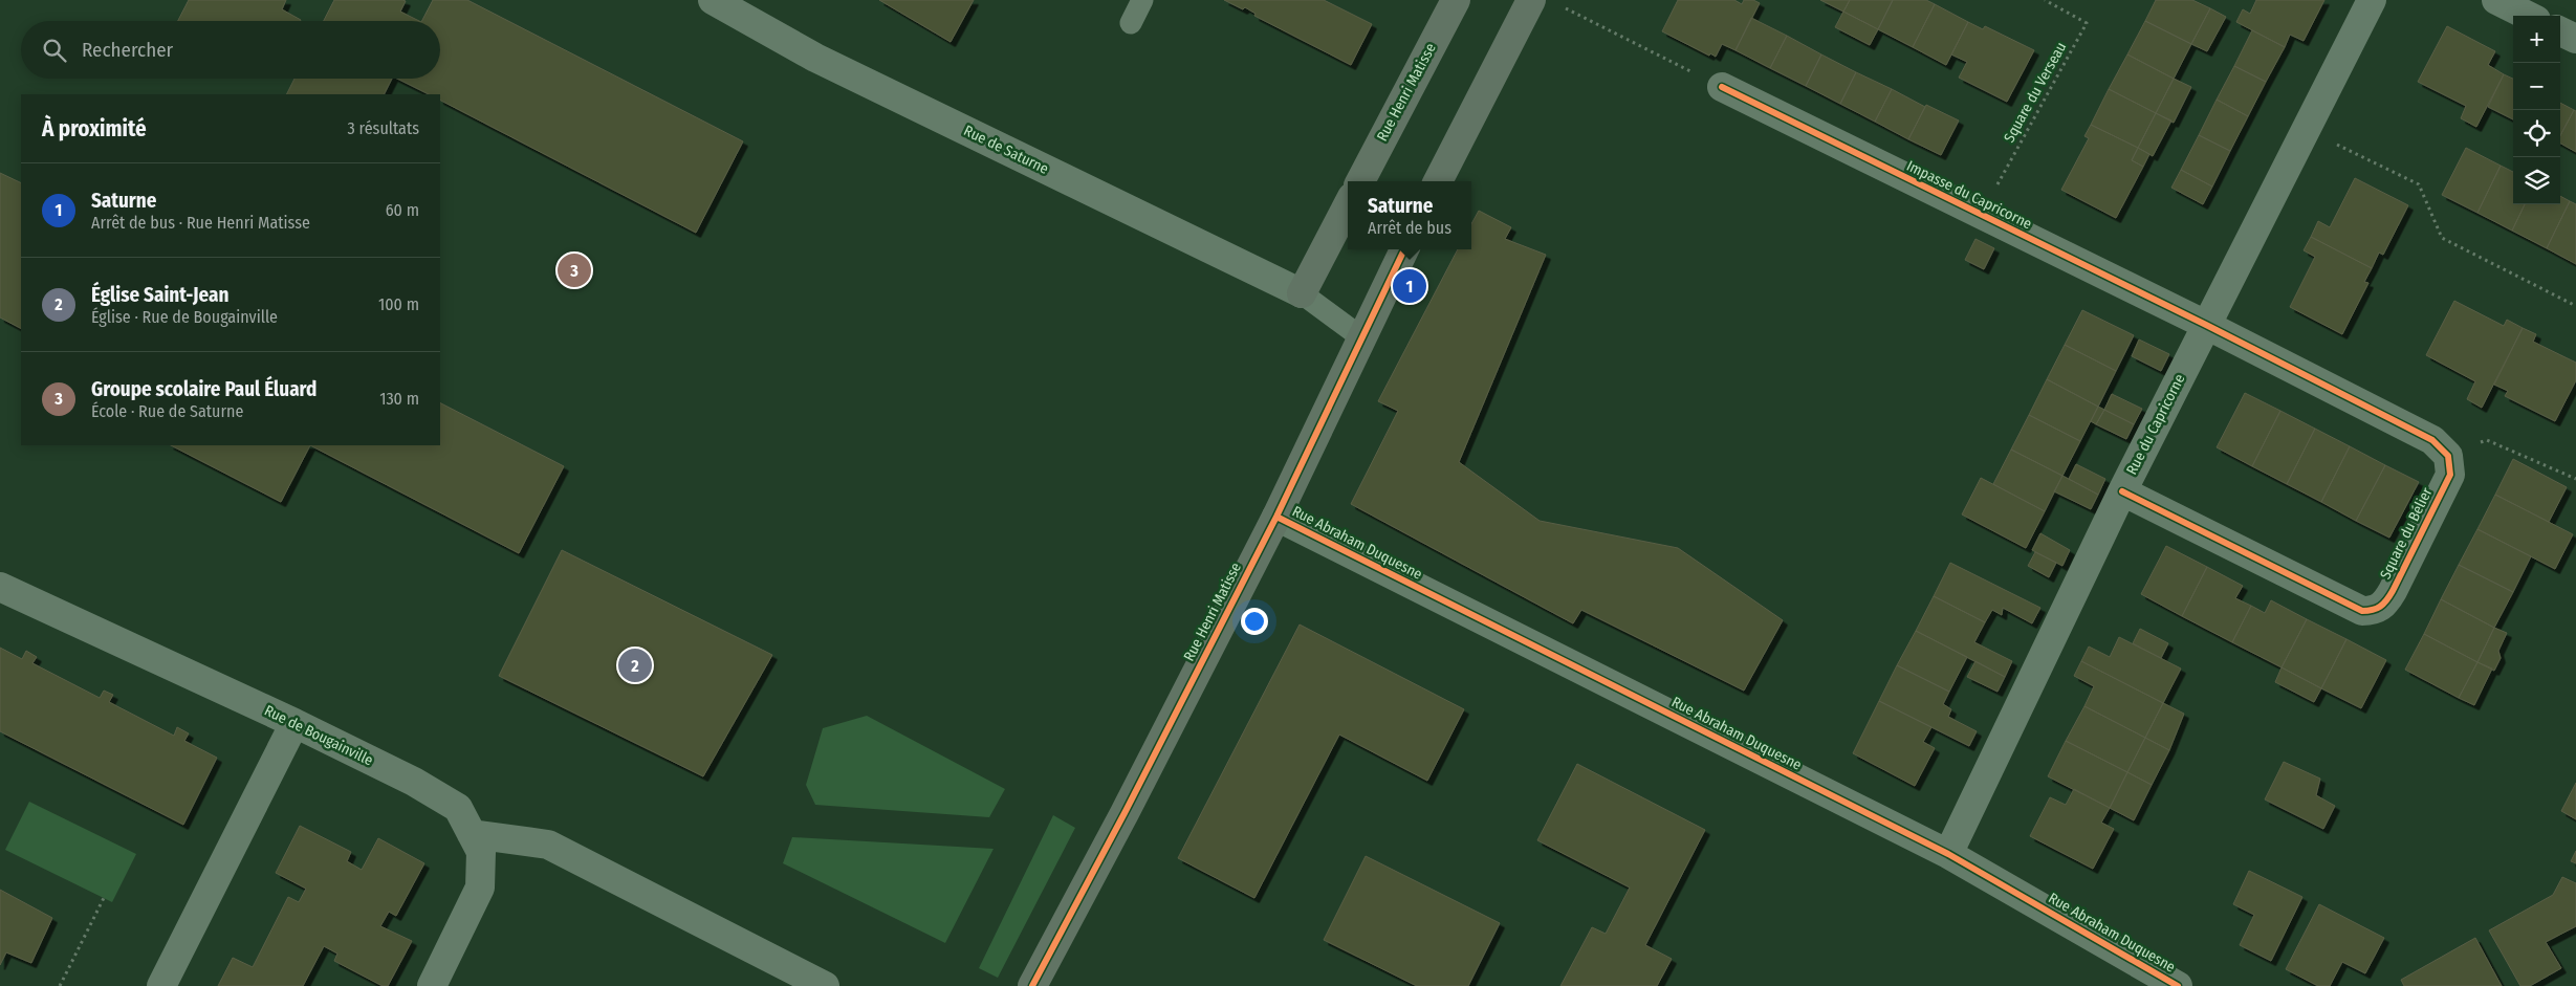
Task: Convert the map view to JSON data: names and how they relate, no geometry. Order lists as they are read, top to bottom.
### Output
{
  "streets": {
    "street": [
      "Rue Henri Matisse",
      "Rue de Saturne",
      "Impasse du Capricorne",
      "Rue du Capricorne",
      "Square du Bélier",
      "Rue Abraham Duquesne",
      "Rue de Bougainville"
    ],
    "path": ["Square du Verseau"]
  },
  "crossings": [
    ["Rue Henri Matisse", "Rue Abraham Duquesne"],
    ["Square du Verseau", "Impasse du Capricorne"],
    ["Impasse du Capricorne", "Rue du Capricorne"],
    ["Rue du Capricorne", "Square du Bélier"],
    ["Rue du Capricorne", "Rue Abraham Duquesne"]
  ],
  "page": {
    "map_buttons": ["+", "−"],
    "search": "Rechercher",
    "heading": ["À proximité", "3 résultats"],
    "list": [
      {
        "mark": "1",
        "name": "Saturne",
        "note": "Arrêt de bus · Rue Henri Matisse",
        "value": "60 m"
      },
      {
        "mark": "2",
        "name": "Église Saint-Jean",
        "note": "Église · Rue de Bougainville",
        "value": "100 m"
      },
      {
        "mark": "3",
        "name": "Groupe scolaire Paul Éluard",
        "note": "École · Rue de Saturne",
        "value": "130 m"
      }
    ],
    "popup": ["Saturne", "Arrêt de bus"],
    "pins": ["3", "1", "2"]
  }
}
